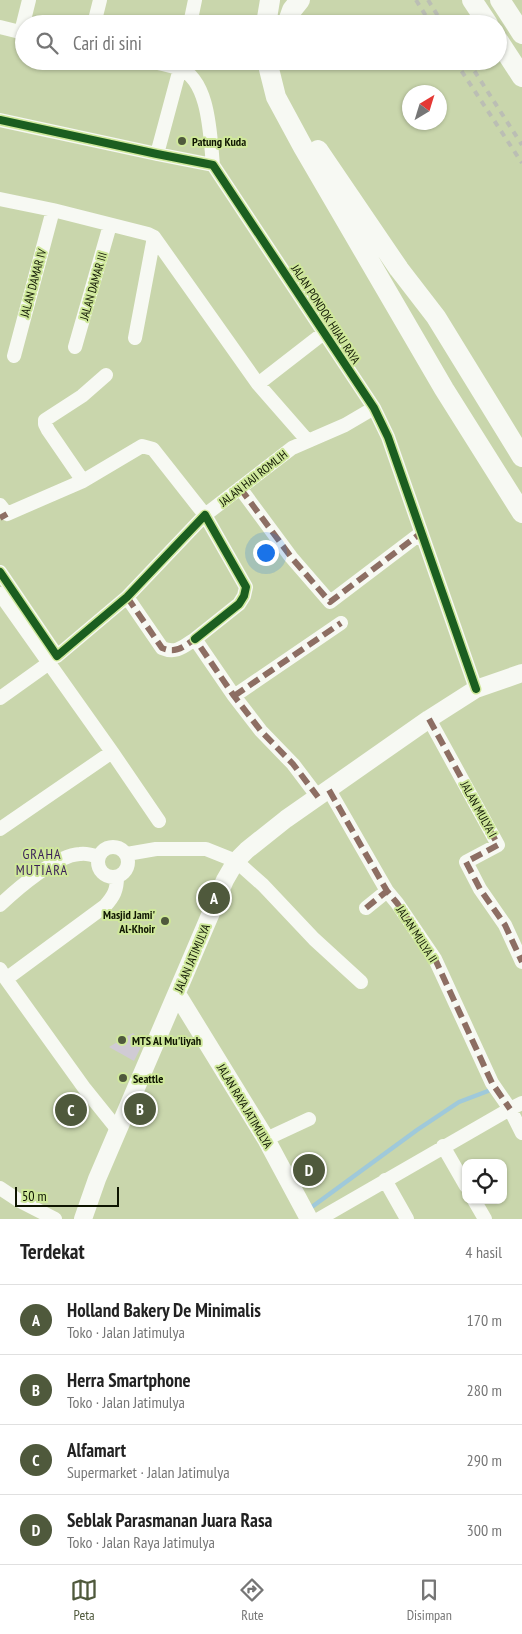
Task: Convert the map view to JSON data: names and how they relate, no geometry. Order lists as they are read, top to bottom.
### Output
{
  "streets": {
    "main road": ["JALAN JATIMULYA", "JALAN RAYA JATIMULYA"],
    "street": [
      "JALAN DAMAR IV",
      "JALAN DAMAR III",
      "JALAN PONDOK HIJAU RAYA",
      "JALAN HAJI ROMLIH",
      "JALAN MULYA I",
      "JALAN MULYA II"
    ]
  },
  "crossings": [
    ["JALAN PONDOK HIJAU RAYA", "JALAN HAJI ROMLIH"],
    ["JALAN PONDOK HIJAU RAYA", "JALAN JATIMULYA"],
    ["JALAN MULYA I", "JALAN JATIMULYA"],
    ["JALAN MULYA II", "JALAN JATIMULYA"],
    ["JALAN JATIMULYA", "JALAN RAYA JATIMULYA"]
  ],
  "districts": ["GRAHA MUTIARA"],
  "places": [
    "Patung Kuda",
    "Masjid Jami' Al-Khoir",
    "MTS Al Mu'liyah",
    "Seattle"
  ],
  "scale_bar": "50 m",
  "north": "top right",
  "page": {
    "search": "Cari di sini",
    "pins": [
      "A",
      "B",
      "C",
      "D"
    ],
    "scale": "50 m",
    "heading": ["Terdekat", "4 hasil"],
    "list": [
      {
        "mark": "A",
        "name": "Holland Bakery De Minimalis",
        "note": "Toko · Jalan Jatimulya",
        "value": "170 m"
      },
      {
        "mark": "B",
        "name": "Herra Smartphone",
        "note": "Toko · Jalan Jatimulya",
        "value": "280 m"
      },
      {
        "mark": "C",
        "name": "Alfamart",
        "note": "Supermarket · Jalan Jatimulya",
        "value": "290 m"
      },
      {
        "mark": "D",
        "name": "Seblak Parasmanan Juara Rasa",
        "note": "Toko · Jalan Raya Jatimulya",
        "value": "300 m"
      }
    ],
    "nav": ["Peta", "Rute", "Disimpan"]
  }
}
